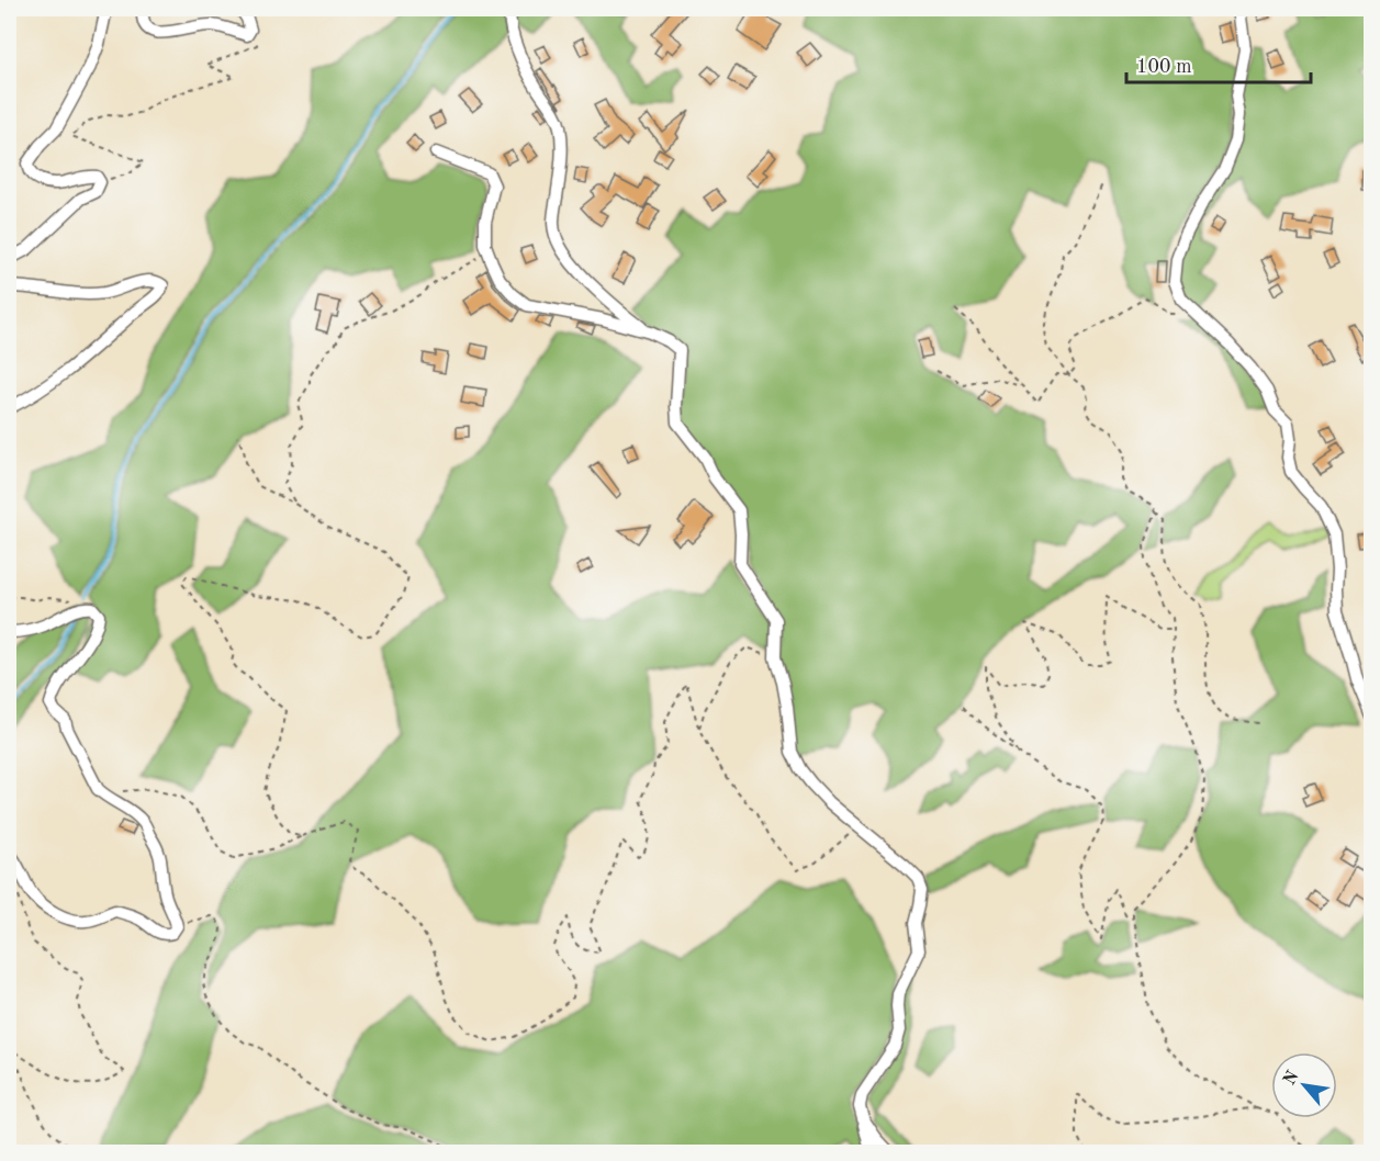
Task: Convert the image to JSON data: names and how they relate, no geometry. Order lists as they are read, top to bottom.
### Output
{
  "scale_bar": "100 m",
  "north": "top left"
}
